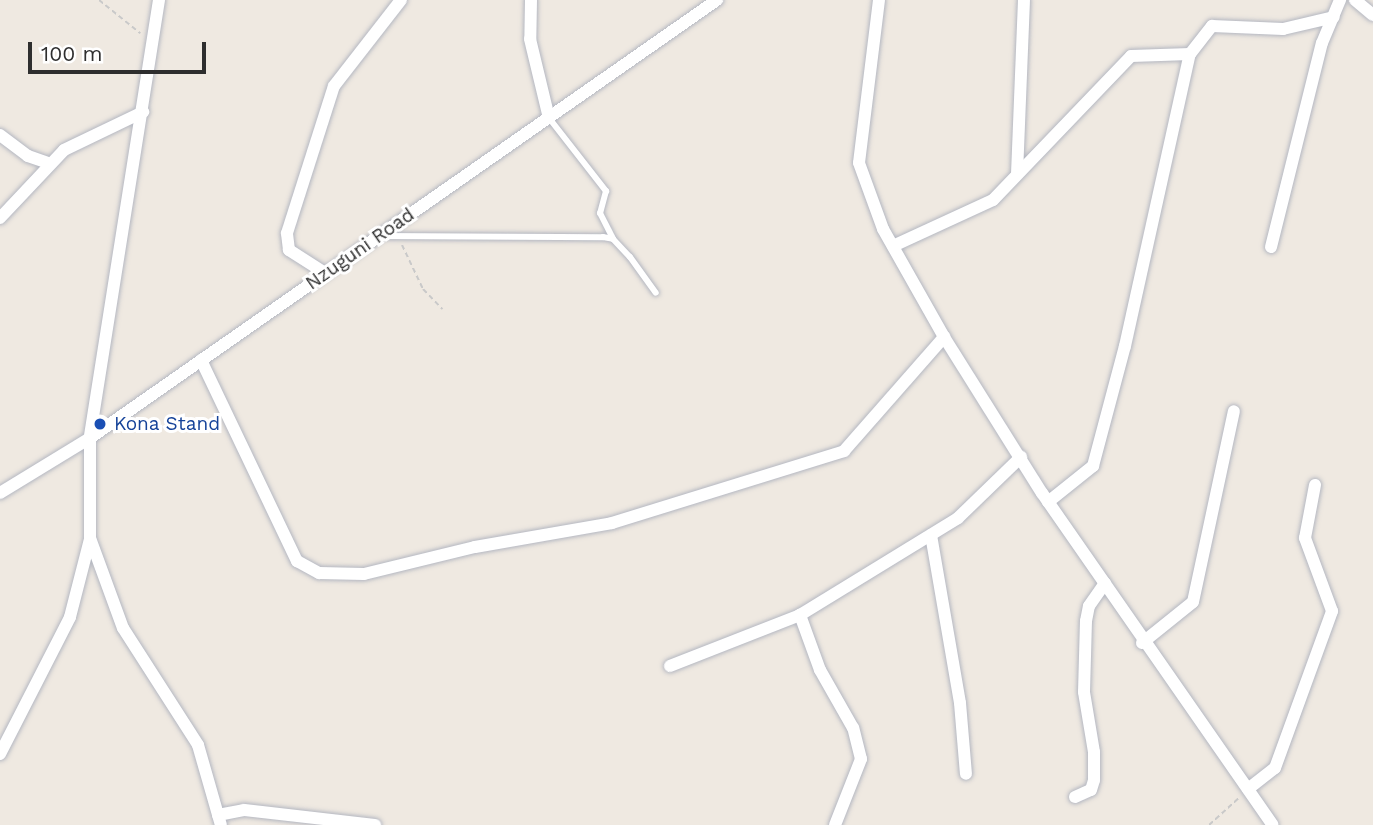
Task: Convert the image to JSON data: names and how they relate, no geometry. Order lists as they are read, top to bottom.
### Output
{
  "streets": {
    "street": ["Nzuguni Road"]
  },
  "places": ["Kona Stand"],
  "scale_bar": "100 m"
}
